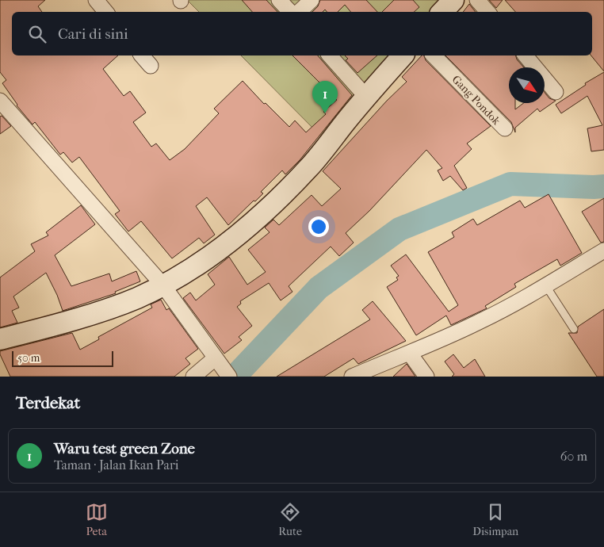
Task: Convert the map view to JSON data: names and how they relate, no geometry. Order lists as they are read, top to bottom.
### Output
{
  "streets": {
    "street": ["Gang Pondok"]
  },
  "scale_bar": "50 m",
  "north": "bottom right",
  "page": {
    "search": "Cari di sini",
    "pins": "1",
    "scale": "50 m",
    "heading": "Terdekat",
    "list": [
      {
        "mark": "1",
        "name": "Waru test green Zone",
        "note": "Taman · Jalan Ikan Pari",
        "value": "60 m"
      }
    ],
    "nav": ["Peta", "Rute", "Disimpan"]
  }
}
